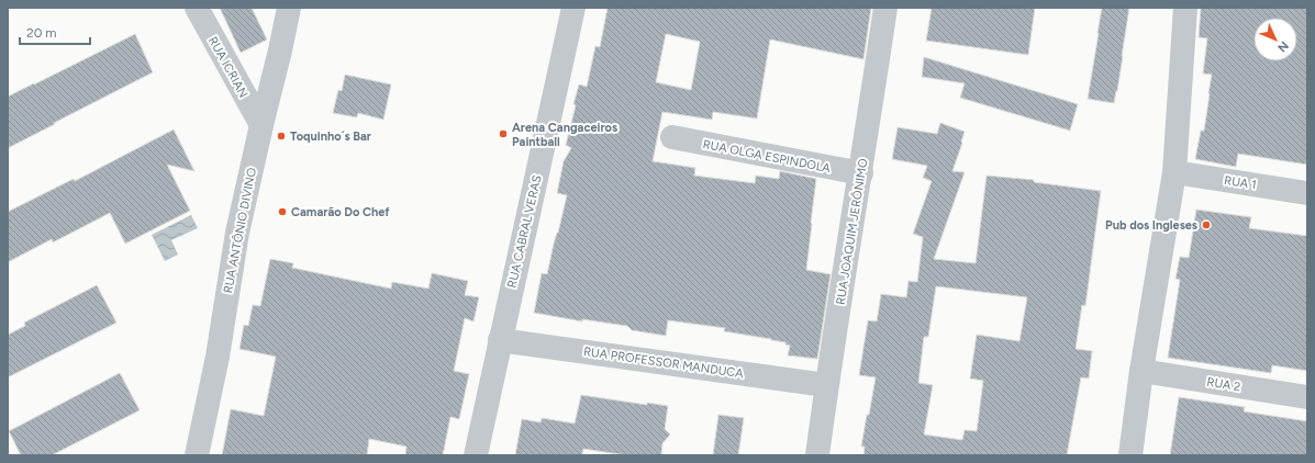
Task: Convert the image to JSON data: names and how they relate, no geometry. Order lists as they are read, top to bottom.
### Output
{
  "streets": {
    "street": [
      "RUA ICRIAN",
      "RUA OLGA ESPINDOLA",
      "RUA 1",
      "RUA ANTÔNIO DIVINO",
      "RUA CABRAL VERAS",
      "RUA JOAQUIM JERÔNIMO",
      "RUA PROFESSOR MANDUCA",
      "RUA 2"
    ]
  },
  "crossings": [
    ["RUA ICRIAN", "RUA ANTÔNIO DIVINO"],
    ["RUA OLGA ESPINDOLA", "RUA JOAQUIM JERÔNIMO"],
    ["RUA CABRAL VERAS", "RUA PROFESSOR MANDUCA"],
    ["RUA JOAQUIM JERÔNIMO", "RUA PROFESSOR MANDUCA"]
  ],
  "places": [
    "Arena Cangaceiros Paintball",
    "Toquinho´s Bar",
    "Camarão Do Chef",
    "Pub dos Ingleses"
  ],
  "scale_bar": "20 m",
  "north": "bottom right"
}
